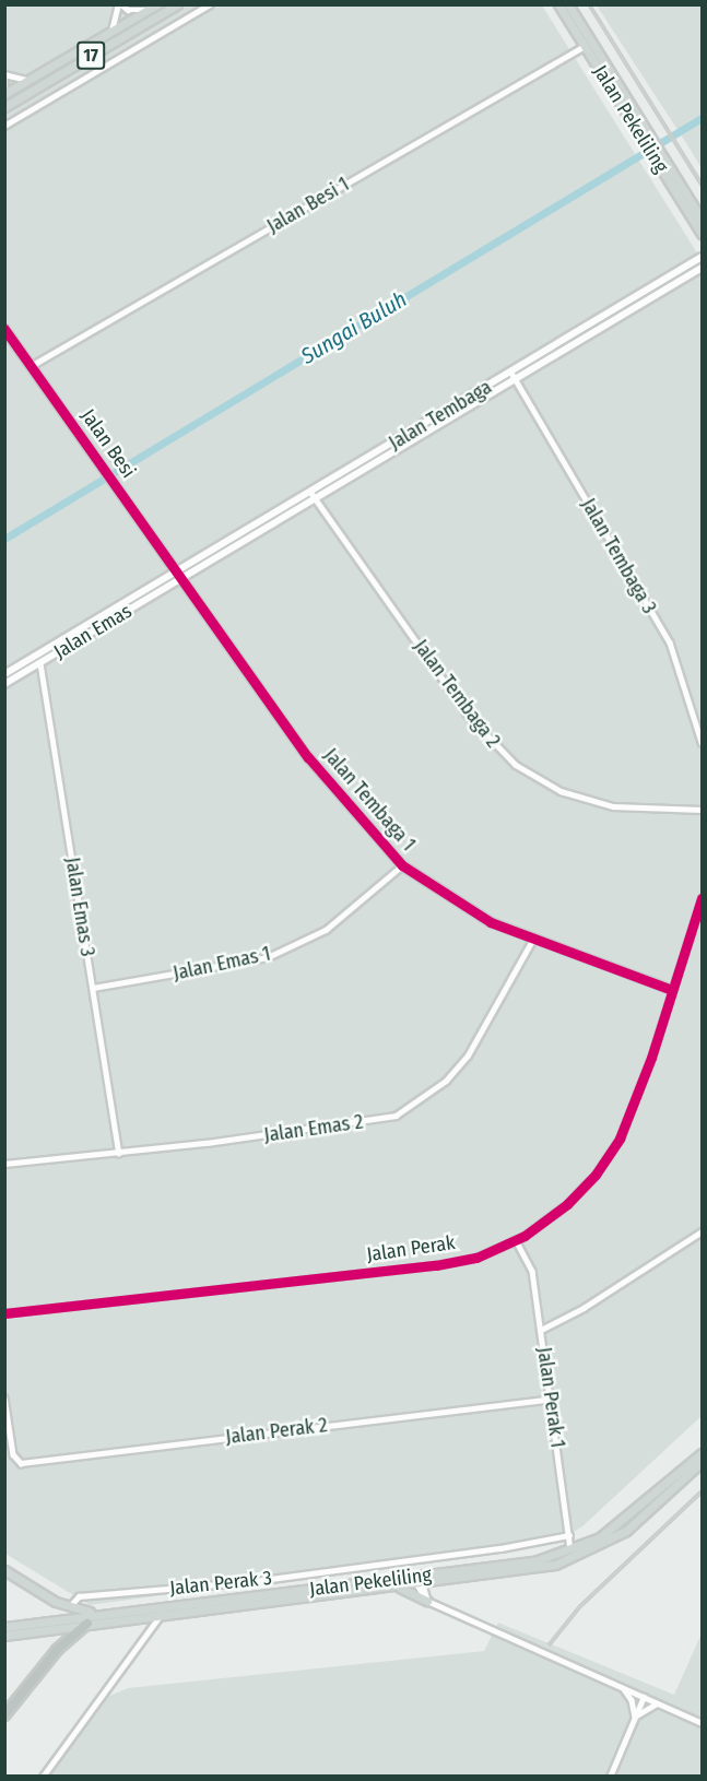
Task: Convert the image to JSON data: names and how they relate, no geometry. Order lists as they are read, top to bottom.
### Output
{
  "streets": {
    "main road": [
      "17",
      "Jalan Pekeliling",
      "Jalan Tembaga",
      "Jalan Besi",
      "Jalan Emas",
      "Jalan Tembaga 1"
    ],
    "street": [
      "Jalan Besi 1",
      "Jalan Tembaga 3",
      "Jalan Tembaga 2",
      "Jalan Emas 3",
      "Jalan Emas 1",
      "Jalan Emas 2",
      "Jalan Perak",
      "Jalan Perak 1",
      "Jalan Perak 2",
      "Jalan Perak 3"
    ]
  },
  "crossings": [
    ["Jalan Pekeliling", "Jalan Besi 1"],
    ["Jalan Pekeliling", "Jalan Perak 1"],
    ["Jalan Besi 1", "Jalan Besi"],
    ["Jalan Tembaga", "Jalan Besi"],
    ["Jalan Tembaga", "Jalan Tembaga 3"],
    ["Jalan Tembaga", "Jalan Emas"],
    ["Jalan Tembaga", "Jalan Tembaga 2"],
    ["Jalan Tembaga", "Jalan Tembaga 1"],
    ["Jalan Besi", "Jalan Emas"],
    ["Jalan Besi", "Jalan Tembaga 1"],
    ["Jalan Emas", "Jalan Tembaga 1"],
    ["Jalan Emas", "Jalan Emas 3"],
    ["Jalan Tembaga 1", "Jalan Emas 1"],
    ["Jalan Tembaga 1", "Jalan Emas 2"],
    ["Jalan Tembaga 1", "Jalan Perak"],
    ["Jalan Emas 3", "Jalan Emas 1"],
    ["Jalan Emas 3", "Jalan Emas 2"],
    ["Jalan Perak", "Jalan Perak 1"],
    ["Jalan Perak 1", "Jalan Perak 2"],
    ["Jalan Perak 1", "Jalan Perak 3"]
  ],
  "water": ["Sungai Buluh"]
}
